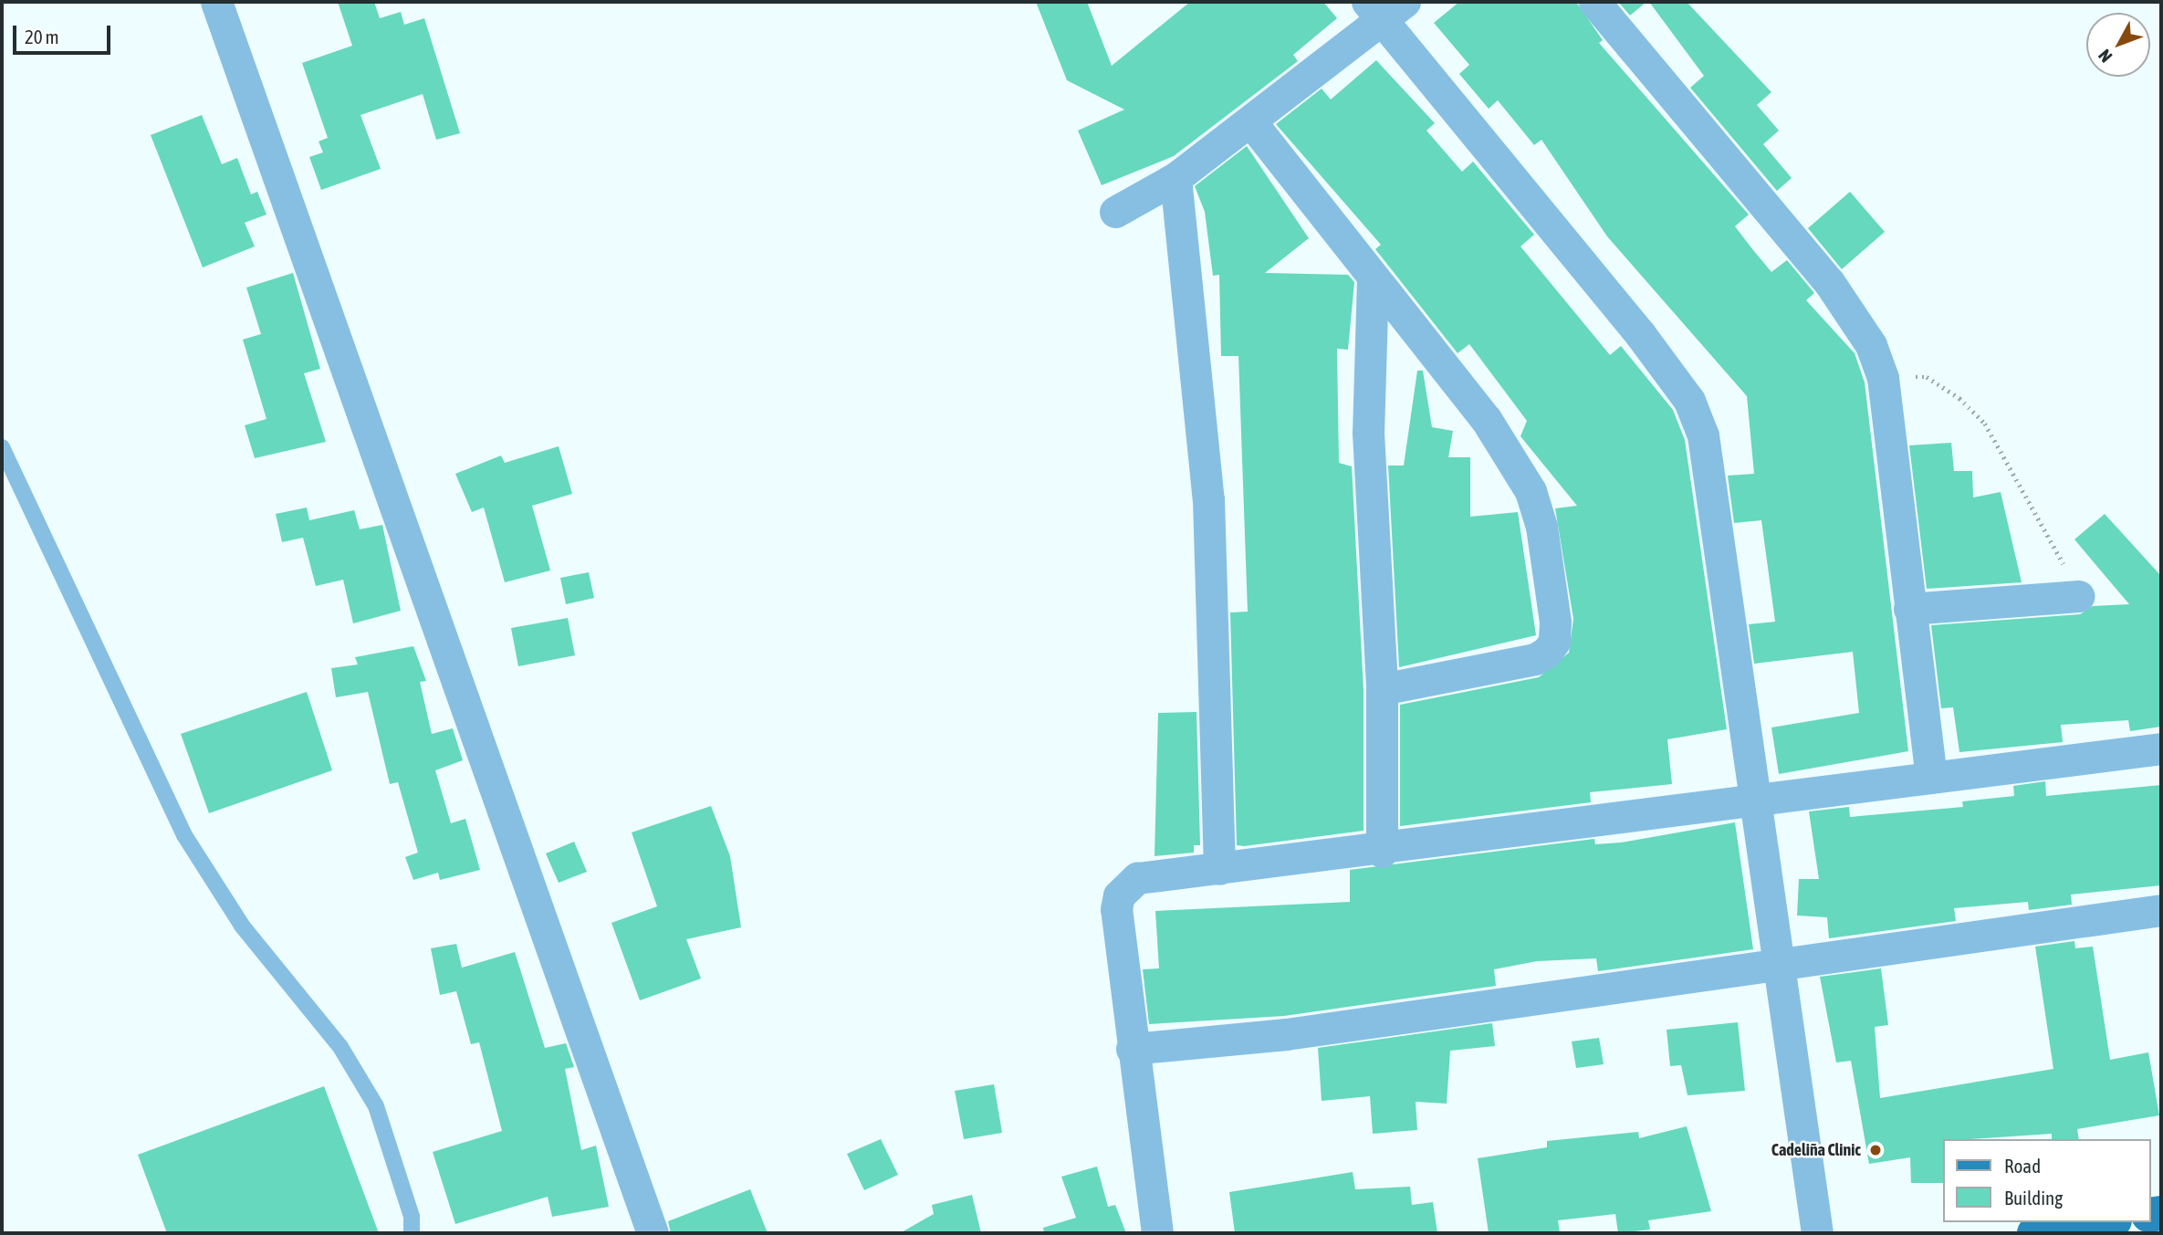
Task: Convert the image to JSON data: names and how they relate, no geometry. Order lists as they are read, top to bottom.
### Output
{
  "places": ["Cadeliña Clinic"],
  "legend": ["Road", "Building"],
  "scale_bar": "20 m",
  "north": "bottom left"
}
